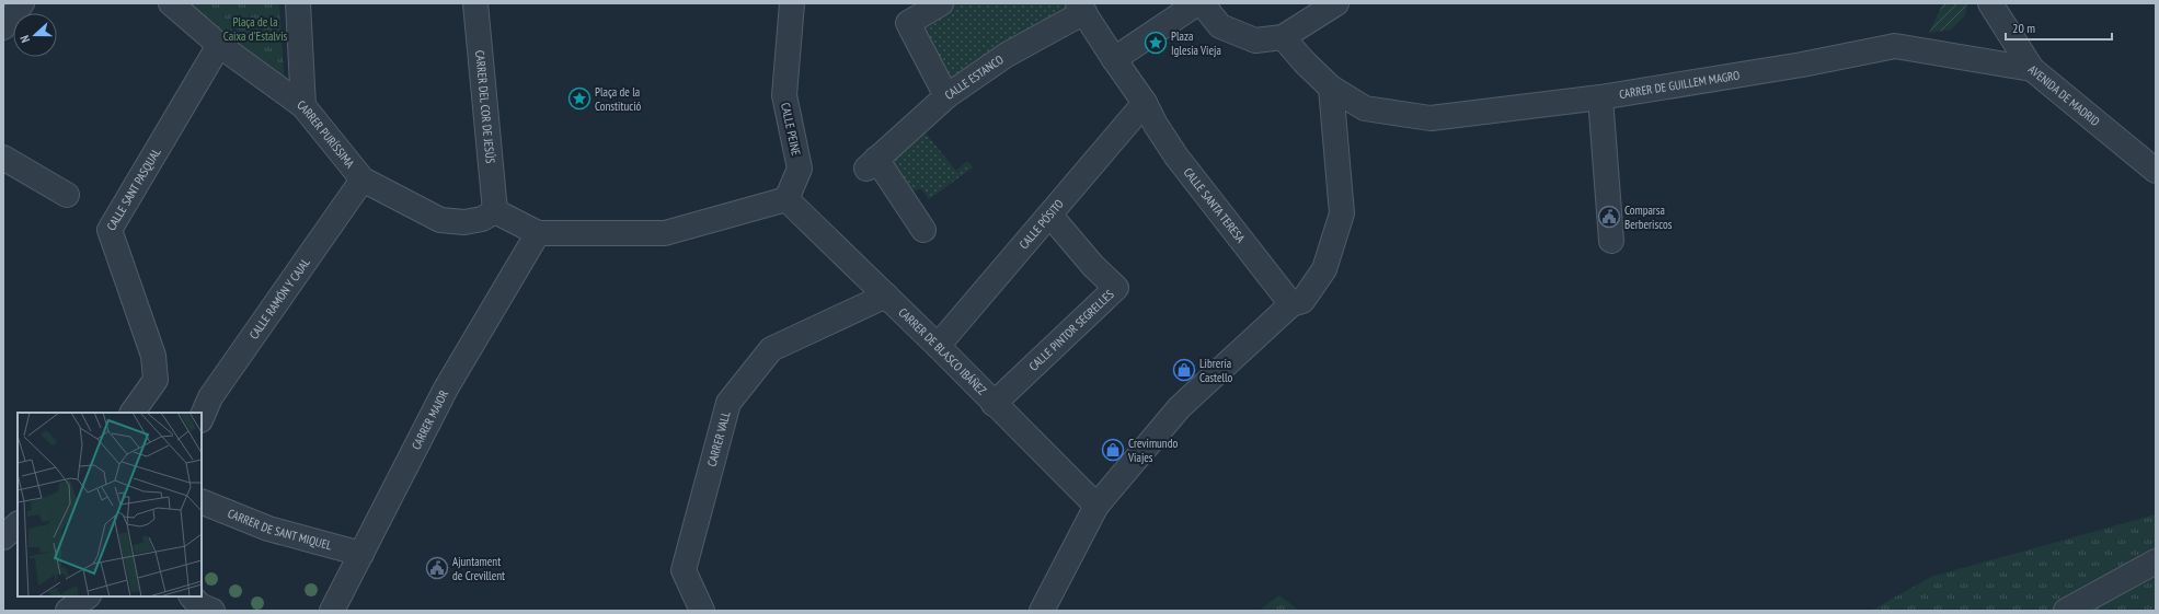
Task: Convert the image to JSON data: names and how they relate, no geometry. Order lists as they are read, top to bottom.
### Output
{
  "streets": {
    "street": [
      "CALLE ESTANCO",
      "CARRER DE GUILLEM MAGRO",
      "AVENIDA DE MADRID",
      "CARRER DEL COR DE JESÚS",
      "CALLE PEINE",
      "CARRER PURÍSSIMA",
      "CALLE SANT PASQUAL",
      "CALLE SANTA TERESA",
      "CALLE PÓSITO",
      "CALLE RAMÓN Y CAJAL",
      "CALLE PINTOR SEGRELLES",
      "CARRER DE BLASCO IBÁÑEZ",
      "CARRER MAJOR",
      "CARRER VALL",
      "CARRER DE SANT MIQUEL"
    ]
  },
  "crossings": [
    ["CALLE ESTANCO", "CALLE SANTA TERESA"],
    ["CARRER DE GUILLEM MAGRO", "AVENIDA DE MADRID"],
    ["CARRER DEL COR DE JESÚS", "CARRER PURÍSSIMA"],
    ["CALLE PEINE", "CARRER DE BLASCO IBÁÑEZ"],
    ["CARRER PURÍSSIMA", "CALLE SANT PASQUAL"],
    ["CARRER PURÍSSIMA", "CALLE RAMÓN Y CAJAL"],
    ["CALLE SANTA TERESA", "CALLE PÓSITO"],
    ["CALLE PÓSITO", "CALLE PINTOR SEGRELLES"],
    ["CALLE PÓSITO", "CARRER DE BLASCO IBÁÑEZ"],
    ["CALLE PINTOR SEGRELLES", "CARRER DE BLASCO IBÁÑEZ"],
    ["CARRER DE BLASCO IBÁÑEZ", "CARRER VALL"],
    ["CARRER MAJOR", "CARRER DE SANT MIQUEL"]
  ],
  "parks": ["Plaça de la Caixa d'Estalvis"],
  "places": {
    "place": ["Plaza Iglesia Vieja", "Plaça de la Constitució"],
    "public building": ["Comparsa Berberiscos", "Ajuntament de Crevillent"],
    "shop": ["Librería Castello", "Crevimundo Viajes"]
  },
  "scale_bar": "20 m",
  "north": "left"
}
